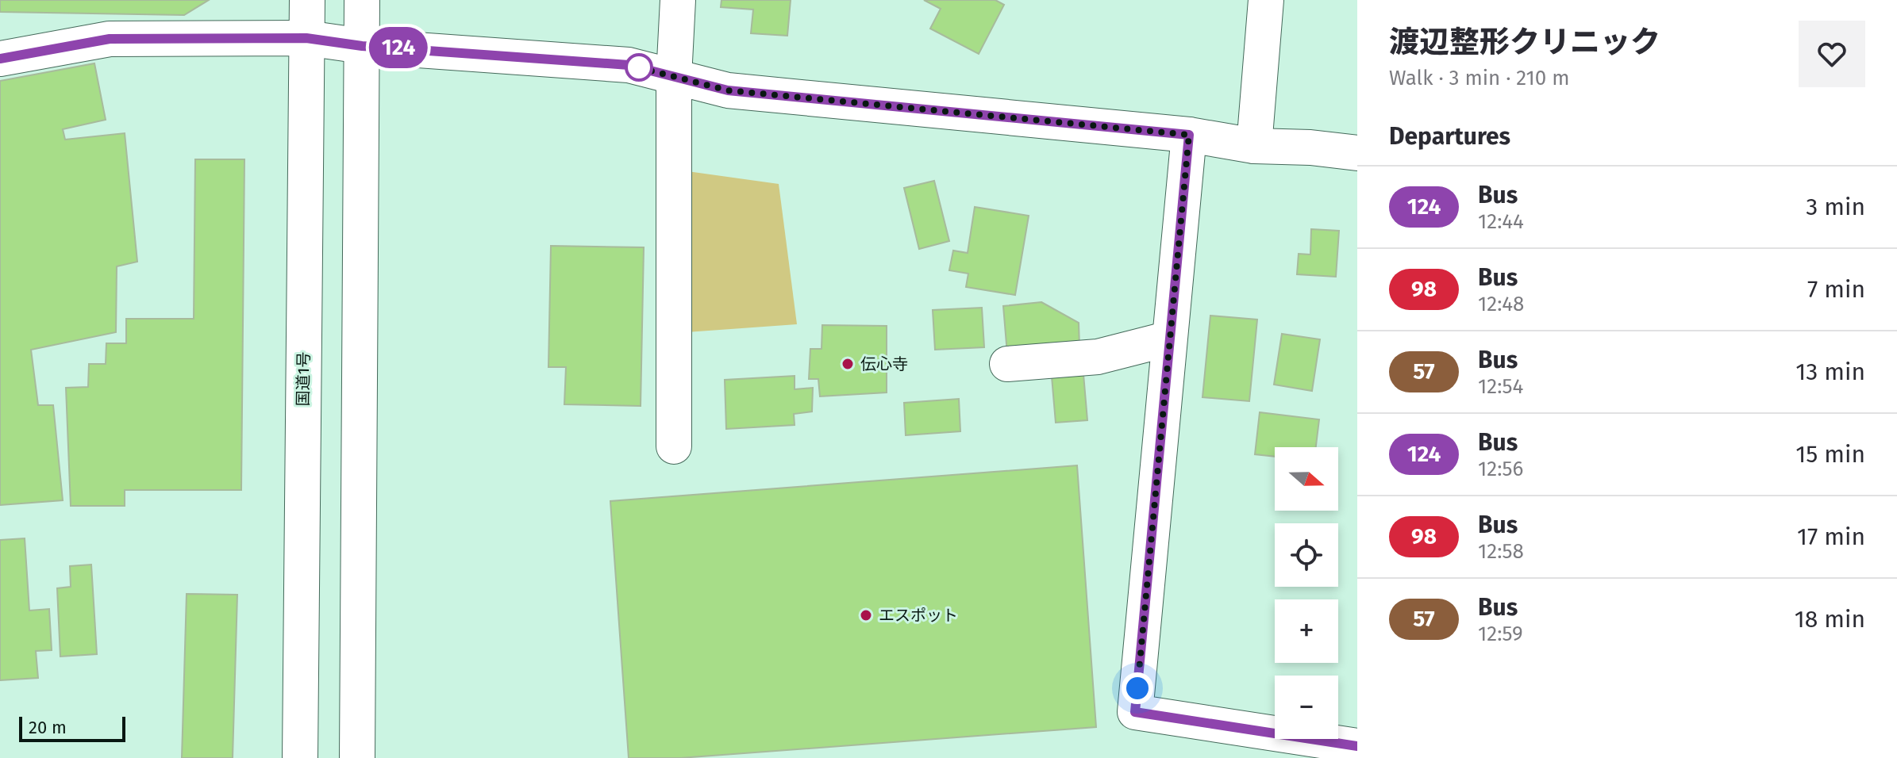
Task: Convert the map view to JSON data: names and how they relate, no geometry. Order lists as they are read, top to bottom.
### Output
{
  "streets": {
    "main road": ["国道1号"]
  },
  "places": ["伝心寺", "エスポット"],
  "lines": ["bus line 124"],
  "scale_bar": "20 m",
  "north": "right",
  "page": {
    "on_map": "124",
    "heading": [
      ["渡辺整形クリニック", "Walk · 3 min · 210 m"],
      "Departures"
    ],
    "list": [
      {
        "mark": "124",
        "name": "Bus",
        "note": "12:44",
        "value": "3 min"
      },
      {
        "mark": "98",
        "name": "Bus",
        "note": "12:48",
        "value": "7 min"
      },
      {
        "mark": "57",
        "name": "Bus",
        "note": "12:54",
        "value": "13 min"
      },
      {
        "mark": "124",
        "name": "Bus",
        "note": "12:56",
        "value": "15 min"
      },
      {
        "mark": "98",
        "name": "Bus",
        "note": "12:58",
        "value": "17 min"
      },
      {
        "mark": "57",
        "name": "Bus",
        "note": "12:59",
        "value": "18 min"
      }
    ],
    "map_buttons": ["+", "−"],
    "scale": "20 m"
  }
}
